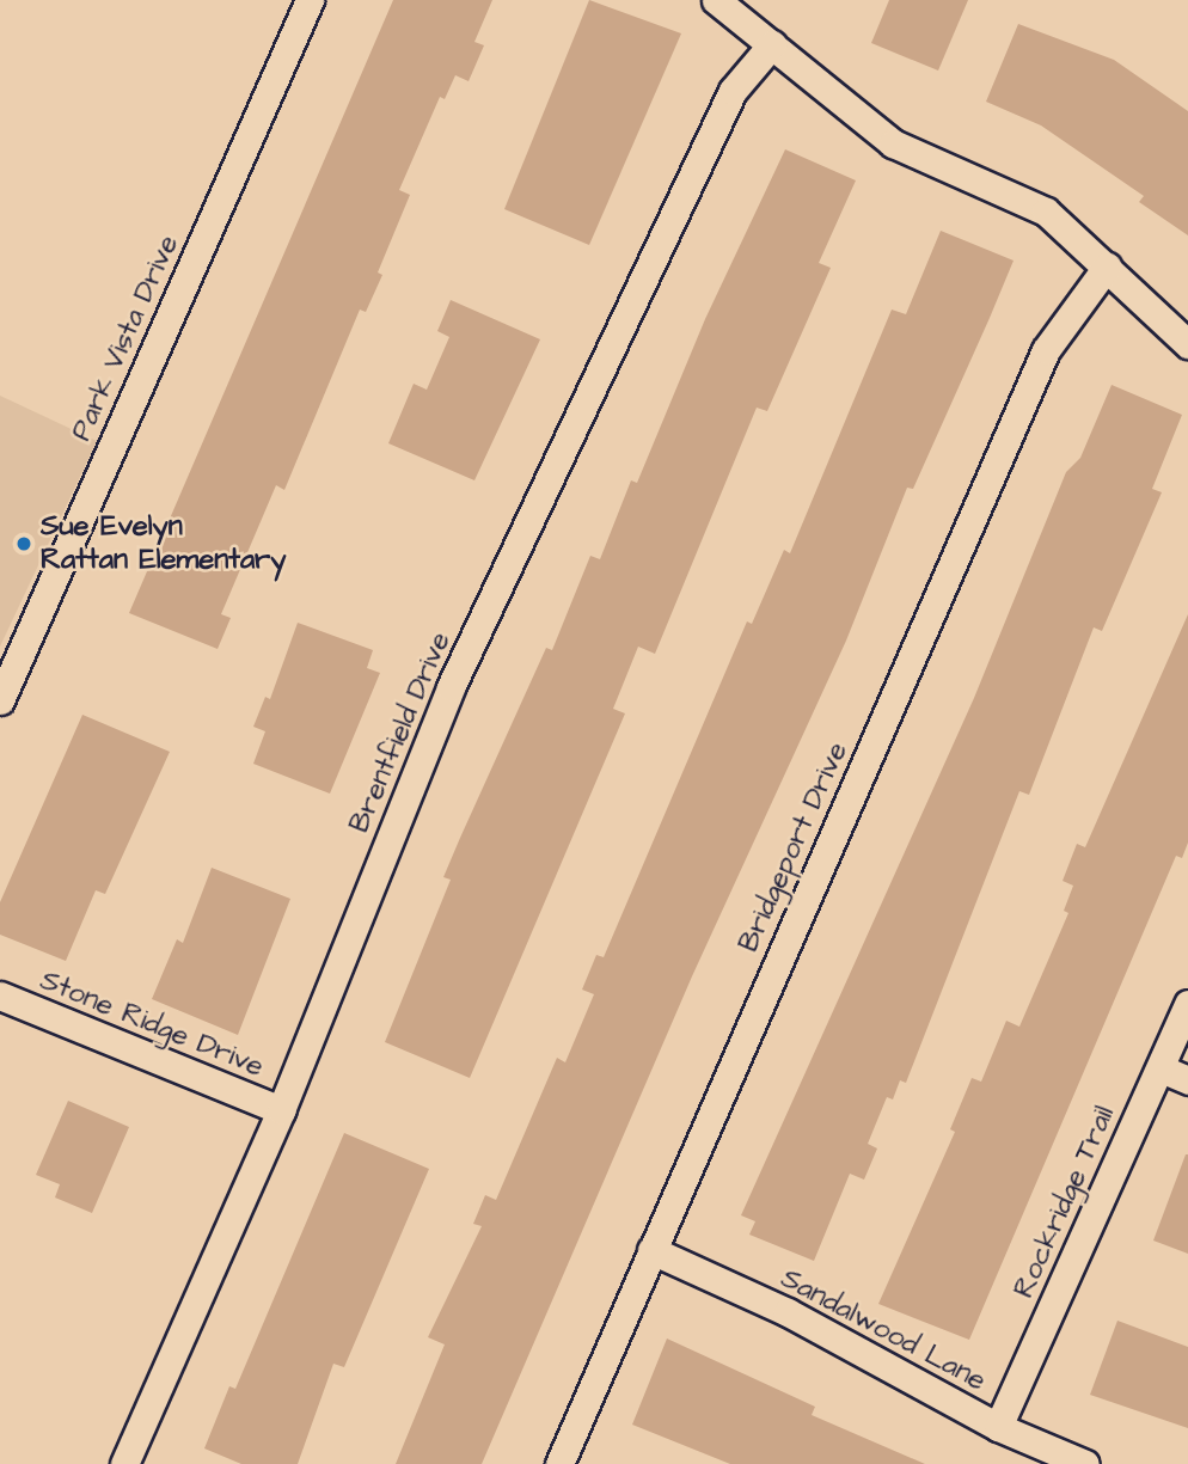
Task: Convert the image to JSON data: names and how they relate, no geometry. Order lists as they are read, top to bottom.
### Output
{
  "streets": {
    "street": [
      "Park Vista Drive",
      "Brentfield Drive",
      "Bridgeport Drive",
      "Stone Ridge Drive",
      "Rockridge Trail",
      "Sandalwood Lane"
    ]
  },
  "crossings": [
    ["Brentfield Drive", "Stone Ridge Drive"],
    ["Bridgeport Drive", "Sandalwood Lane"],
    ["Rockridge Trail", "Sandalwood Lane"]
  ],
  "places": ["Sue Evelyn Rattan Elementary"]
}
